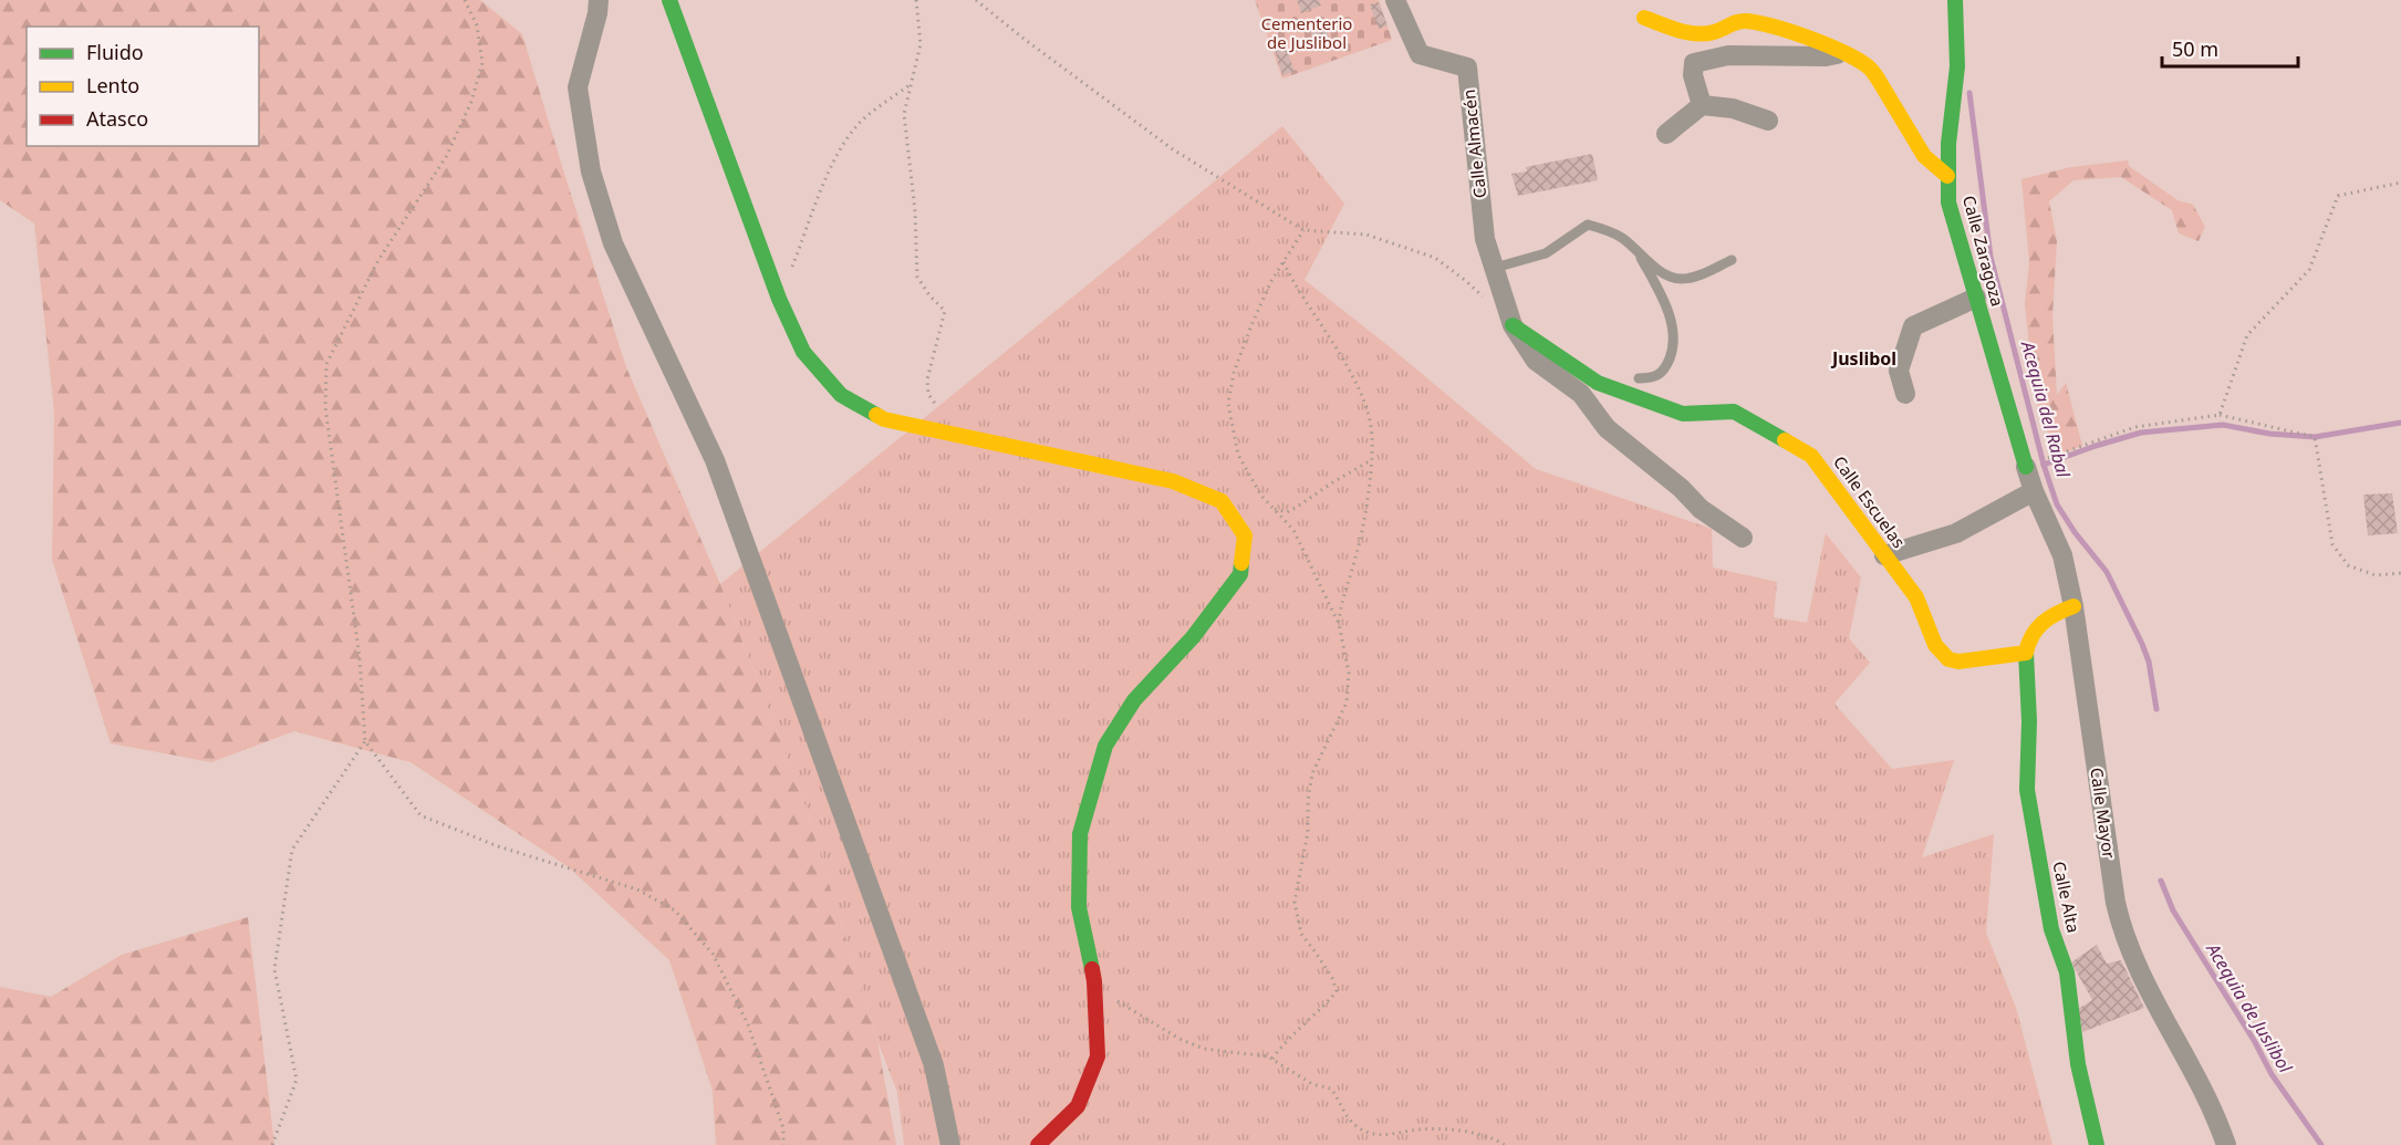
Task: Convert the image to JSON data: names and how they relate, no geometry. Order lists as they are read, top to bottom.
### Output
{
  "streets": {
    "street": [
      "Calle Almacén",
      "Calle Zaragoza",
      "Calle Escuelas",
      "Calle Mayor",
      "Calle Alta"
    ]
  },
  "crossings": [
    ["Calle Almacén", "Calle Escuelas"],
    ["Calle Zaragoza", "Calle Mayor"],
    ["Calle Escuelas", "Calle Alta"]
  ],
  "districts": ["Juslibol"],
  "water": ["Acequia del Rabal", "Acequia de Juslibol"],
  "parks": ["Cementerio de Juslibol"],
  "legend": ["Fluido", "Lento", "Atasco"],
  "scale_bar": "50 m"
}
